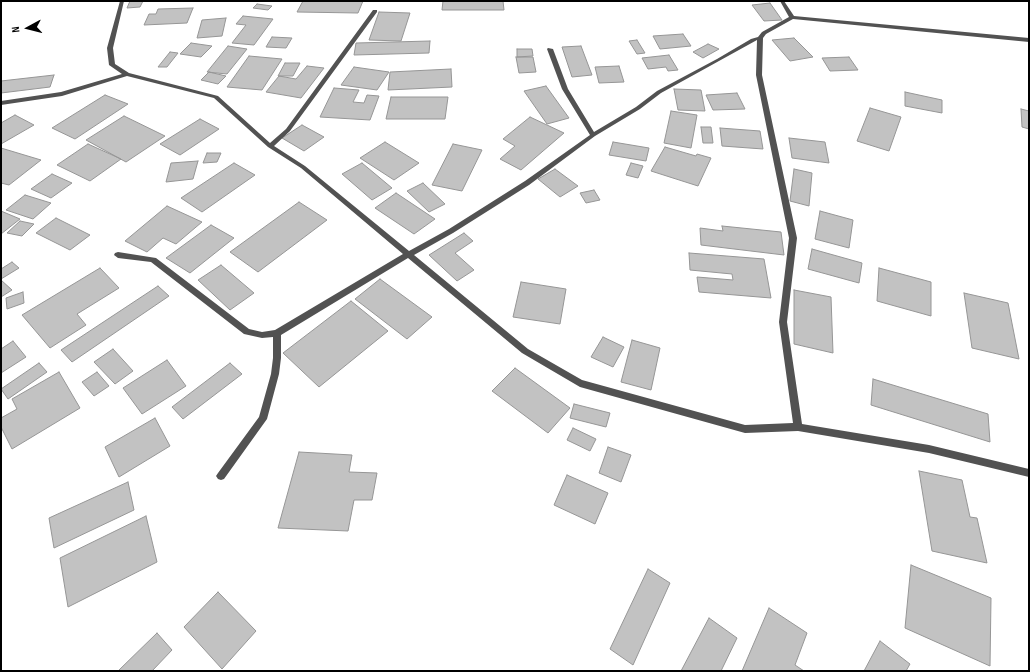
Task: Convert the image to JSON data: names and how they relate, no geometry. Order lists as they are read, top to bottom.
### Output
{
  "north": "left"
}
